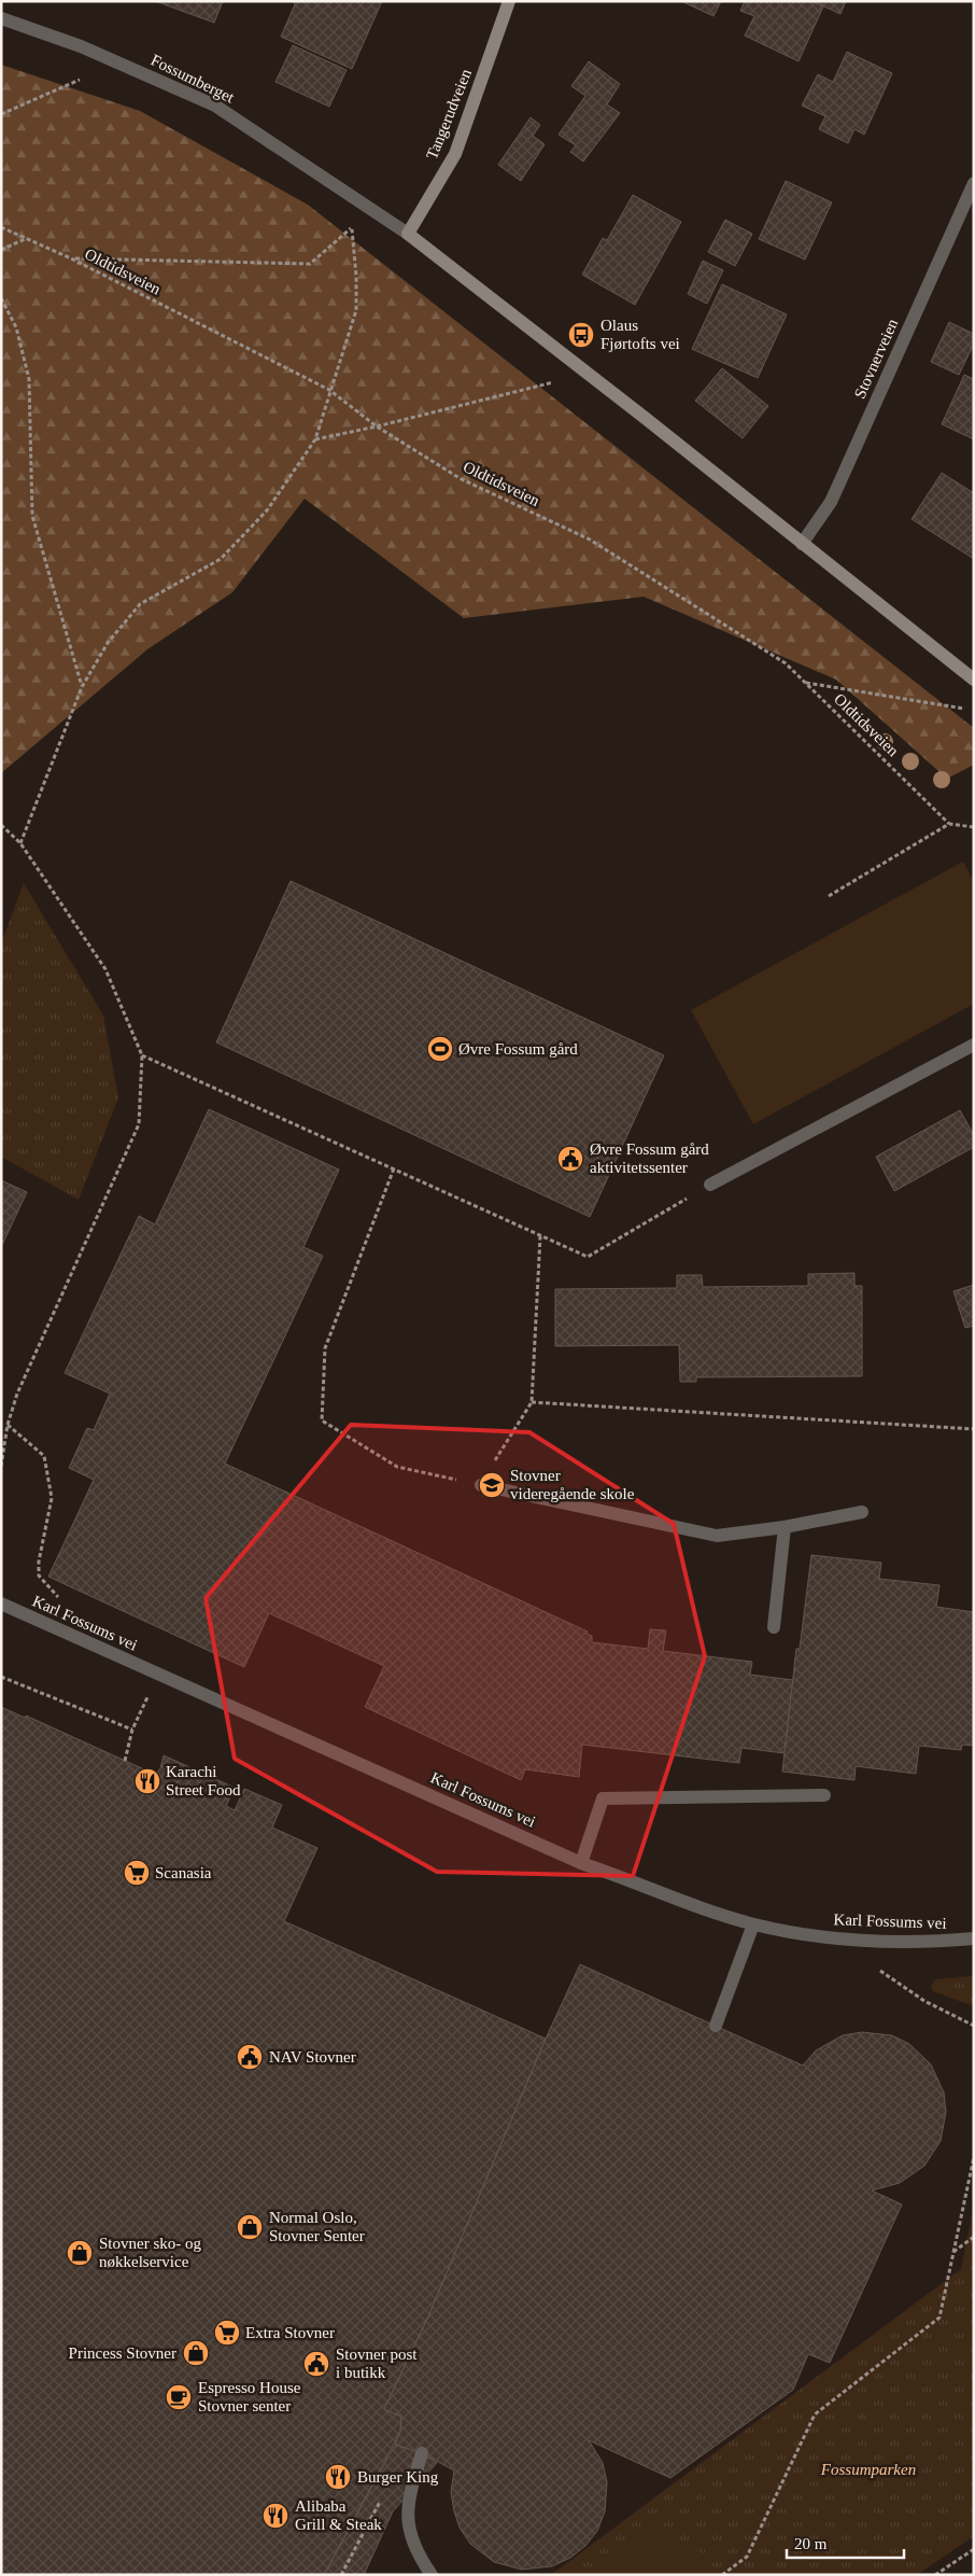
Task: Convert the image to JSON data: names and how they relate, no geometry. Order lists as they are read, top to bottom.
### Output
{
  "streets": {
    "street": [
      "Fossumberget",
      "Tangerudveien",
      "Stovnerveien",
      "Karl Fossums vei"
    ],
    "path": ["Oldtidsveien"]
  },
  "crossings": [
    ["Fossumberget", "Tangerudveien"]
  ],
  "parks": ["Fossumparken"],
  "places": {
    "bus stop": ["Olaus Fjørtofts vei"],
    "sports": ["Øvre Fossum gård"],
    "public building": ["Øvre Fossum gård aktivitetssenter", "NAV Stovner", "Stovner post i butikk"],
    "school or university": ["Stovner videregående skole"],
    "restaurant": ["Karachi Street Food", "Burger King", "Alibaba Grill & Steak"],
    "supermarket": ["Scanasia", "Extra Stovner"],
    "shop": ["Normal Oslo, Stovner Senter", "Stovner sko- og nøkkelservice", "Princess Stovner"],
    "cafe": ["Espresso House Stovner senter"]
  },
  "scale_bar": "20 m"
}
